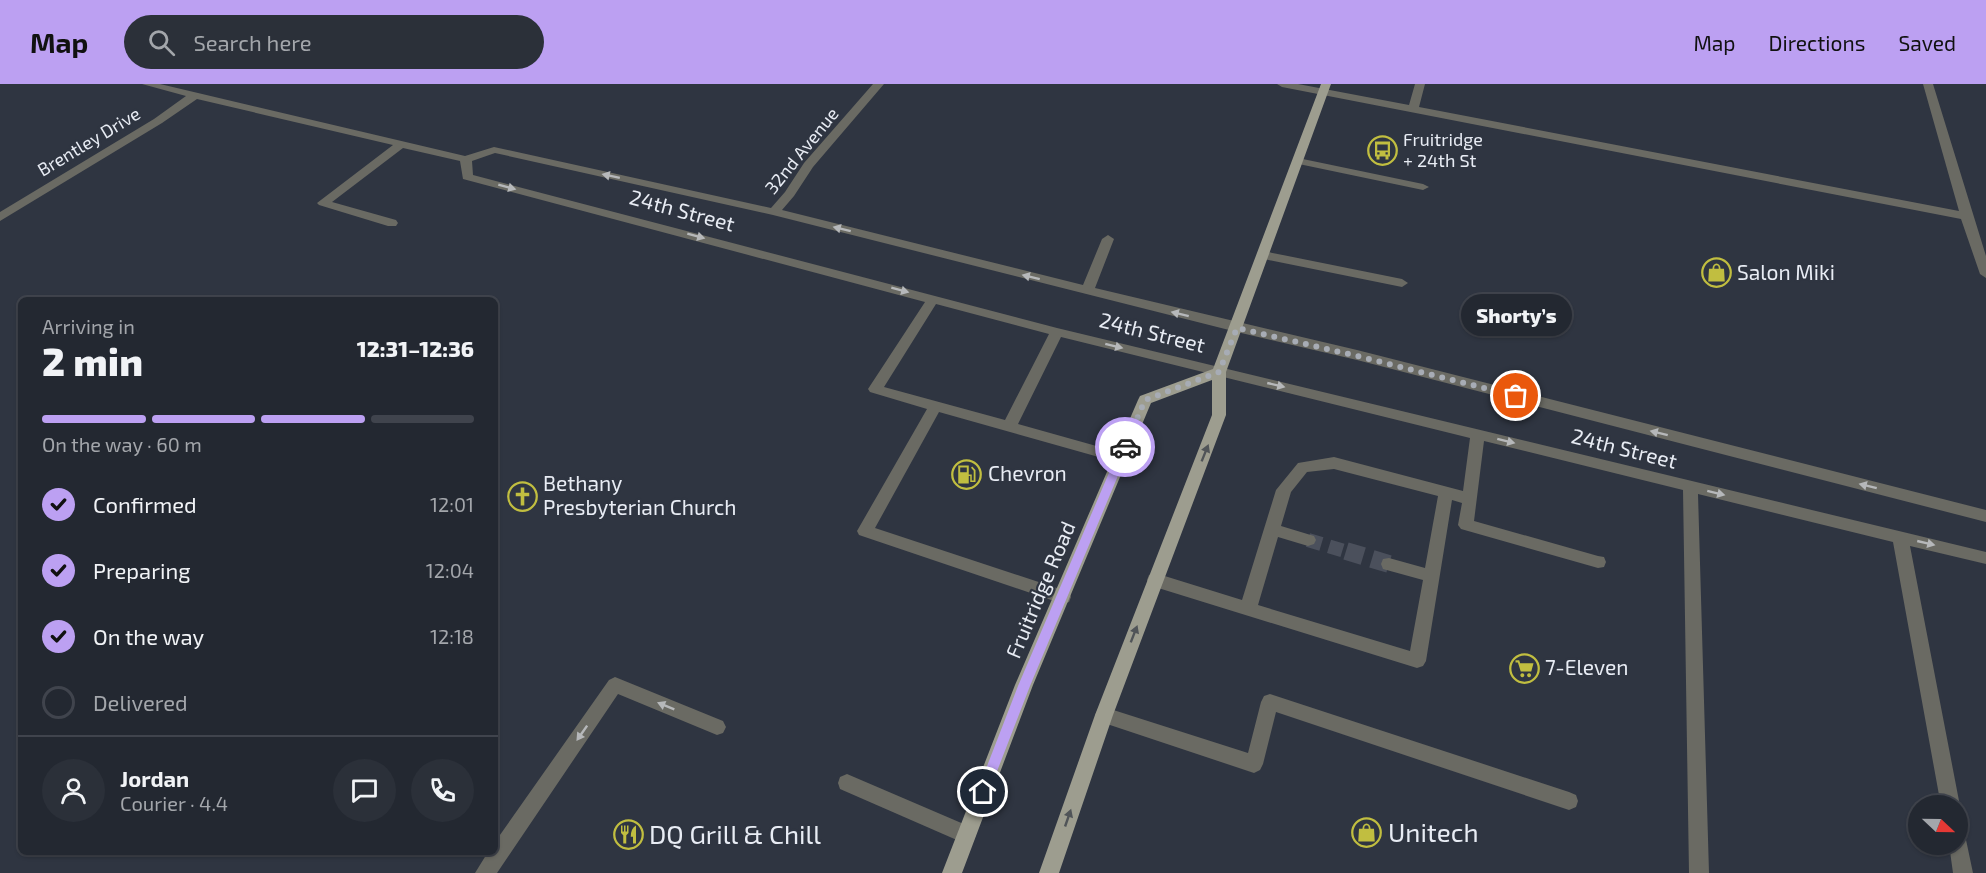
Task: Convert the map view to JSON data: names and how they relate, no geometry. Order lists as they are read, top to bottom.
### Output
{
  "streets": {
    "main road": ["Fruitridge Road"],
    "street": ["Brentley Drive", "32nd Avenue", "24th Street"]
  },
  "crossings": [
    ["32nd Avenue", "24th Street"],
    ["24th Street", "Fruitridge Road"]
  ],
  "places": {
    "bus stop": ["Fruitridge + 24th St"],
    "shop": ["Salon Miki", "Unitech"],
    "other": ["Shorty’s"],
    "fuel station": ["Chevron"],
    "church": ["Bethany Presbyterian Church"],
    "supermarket": ["7-Eleven"],
    "restaurant": ["DQ Grill & Chill"]
  },
  "north": "right",
  "page": {
    "header": "Map",
    "search": "Search here",
    "nav": ["Map", "Directions", "Saved"],
    "bubble": "Shorty’s",
    "heading": ["2 min", "Arriving in", "12:31–12:36"],
    "panel": ["Jordan", "Courier · 4.4"],
    "bar": "On the way · 60 m",
    "list": [
      ["Confirmed", "12:01"],
      ["Preparing", "12:04"],
      ["On the way", "12:18"],
      "Delivered"
    ]
  }
}
